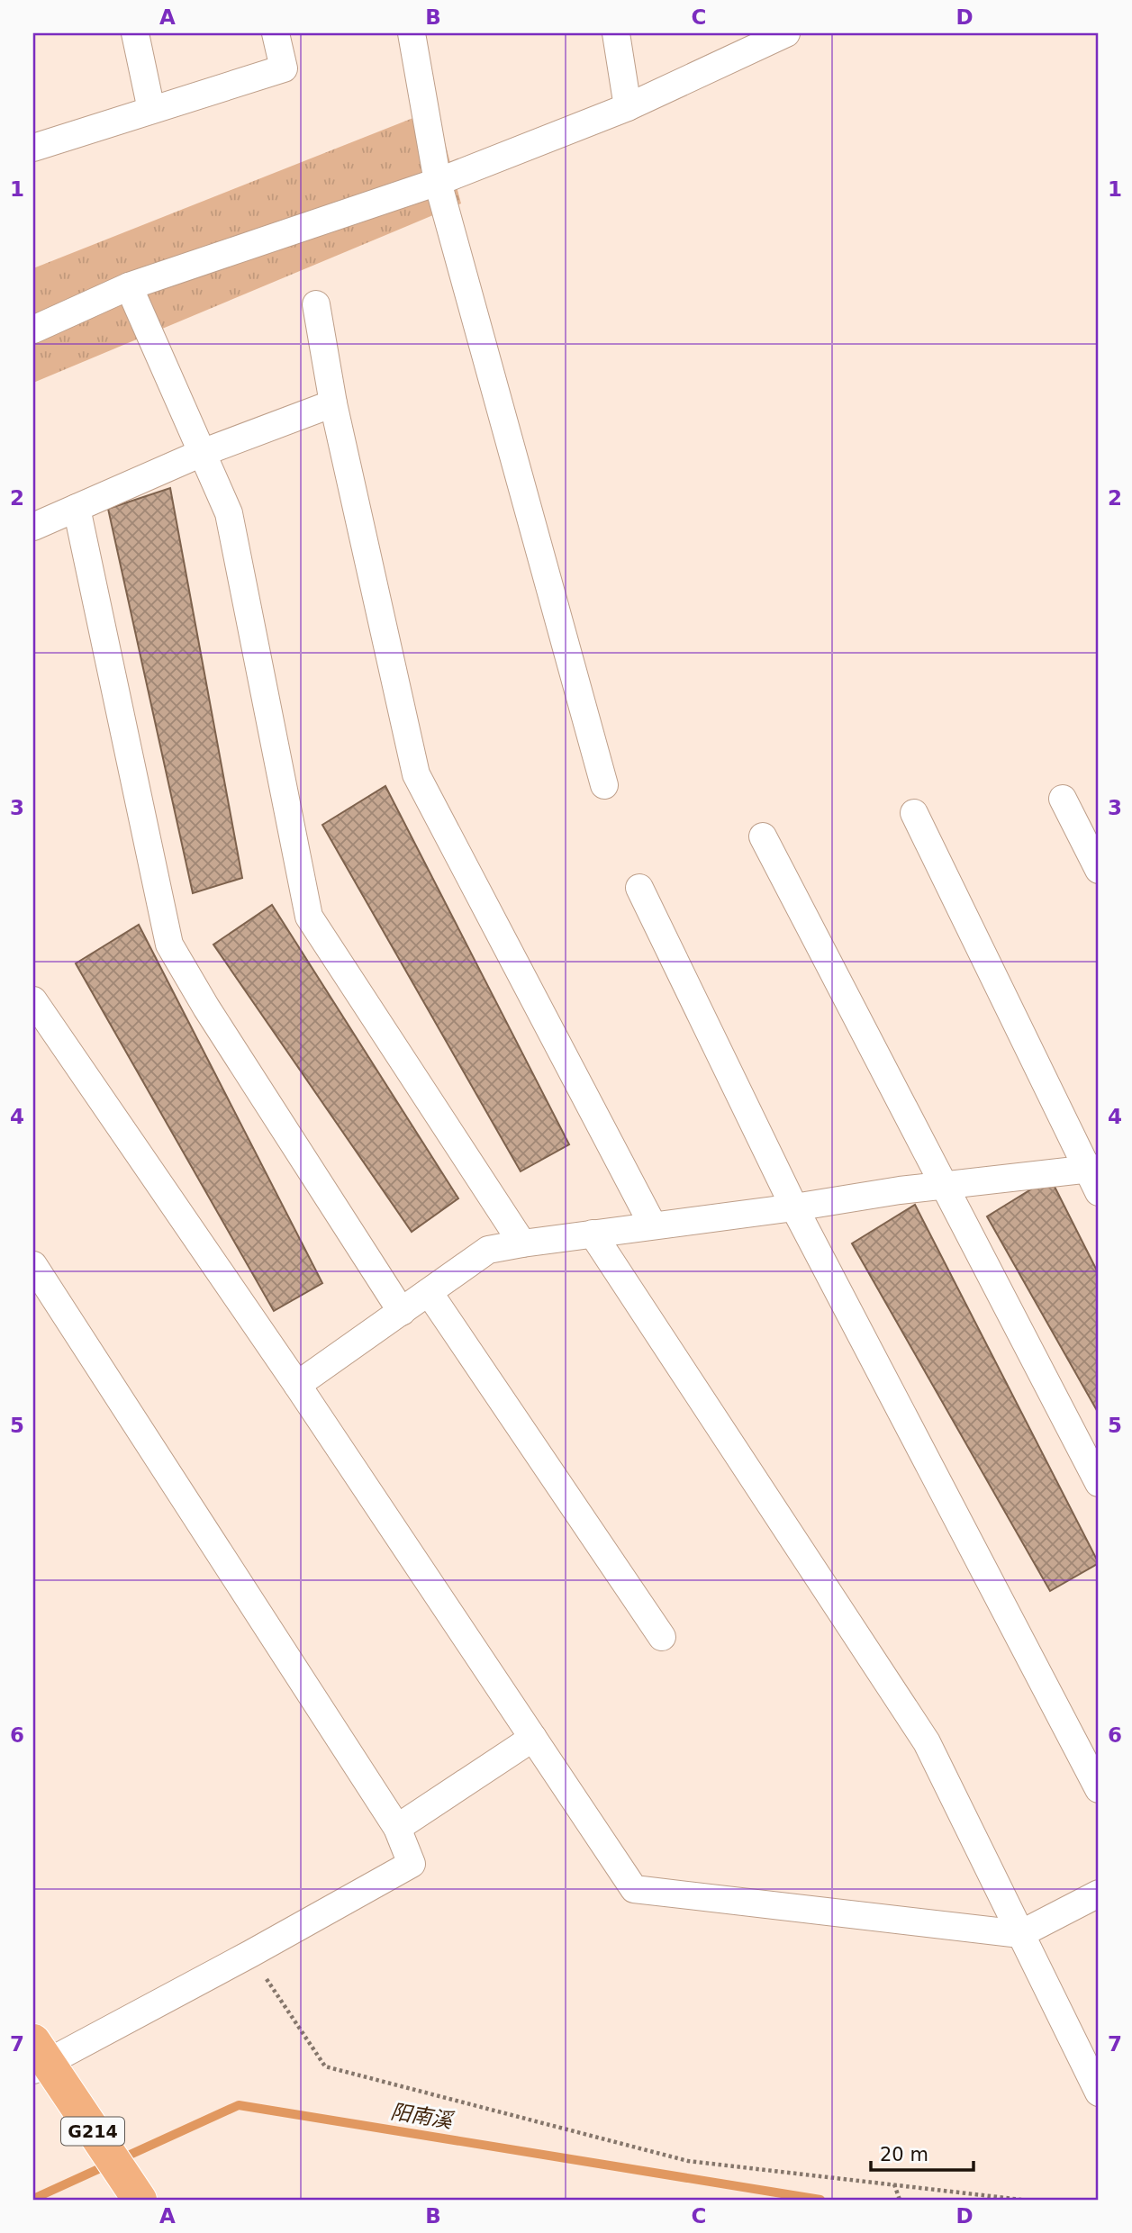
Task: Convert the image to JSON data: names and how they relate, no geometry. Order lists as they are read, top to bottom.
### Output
{
  "streets": {
    "highway": ["G214"]
  },
  "water": ["阳南溪"],
  "scale_bar": "20 m",
  "grid": {
    "columns": [
      "A",
      "B",
      "C",
      "D"
    ],
    "rows": [
      "1",
      "2",
      "3",
      "4",
      "5",
      "6",
      "7"
    ]
  }
}
